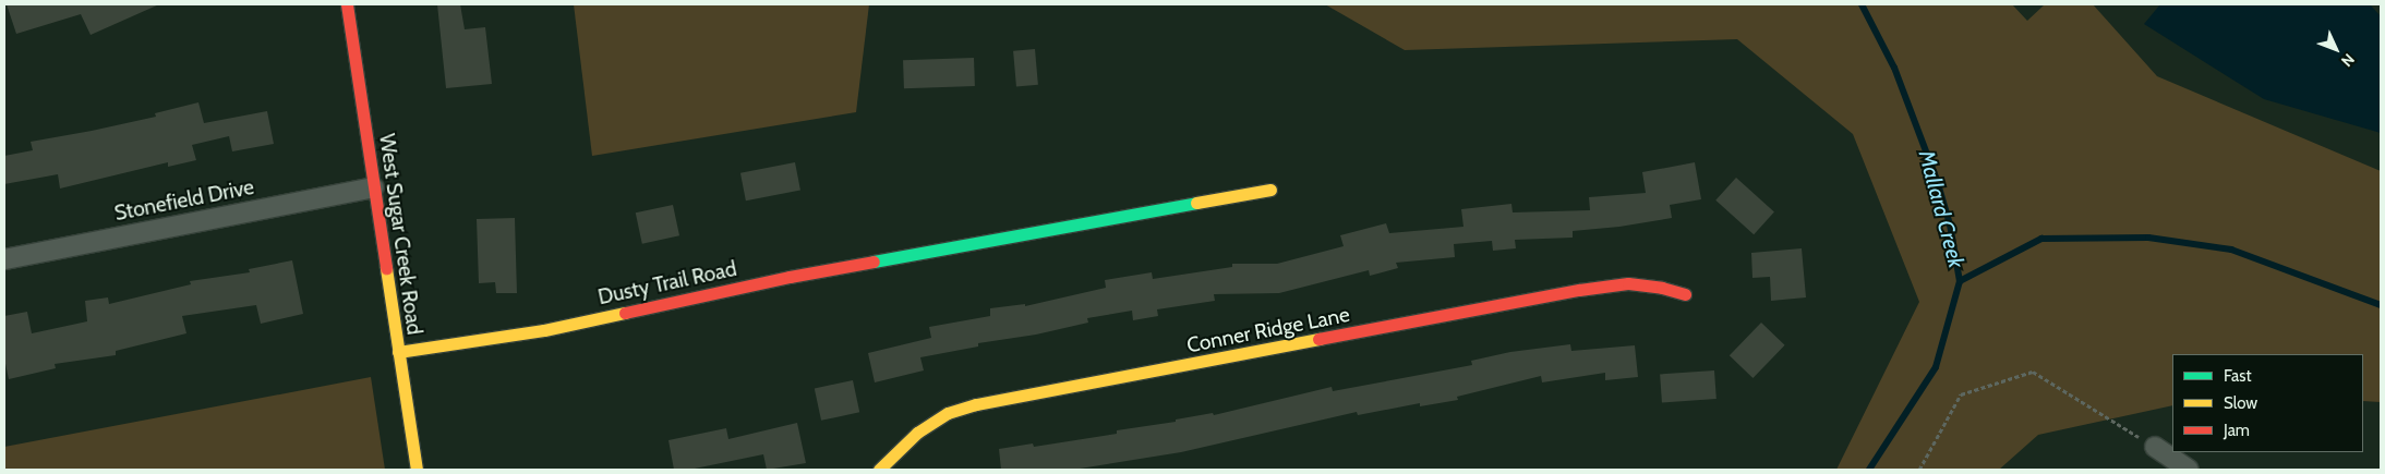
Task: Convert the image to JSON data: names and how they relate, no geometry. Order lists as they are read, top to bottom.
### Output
{
  "streets": {
    "street": [
      "Stonefield Drive",
      "West Sugar Creek Road",
      "Dusty Trail Road",
      "Conner Ridge Lane"
    ]
  },
  "crossings": [
    ["Stonefield Drive", "West Sugar Creek Road"],
    ["West Sugar Creek Road", "Dusty Trail Road"]
  ],
  "water": ["Mallard Creek"],
  "legend": ["Fast", "Slow", "Jam"],
  "north": "bottom right"
}
